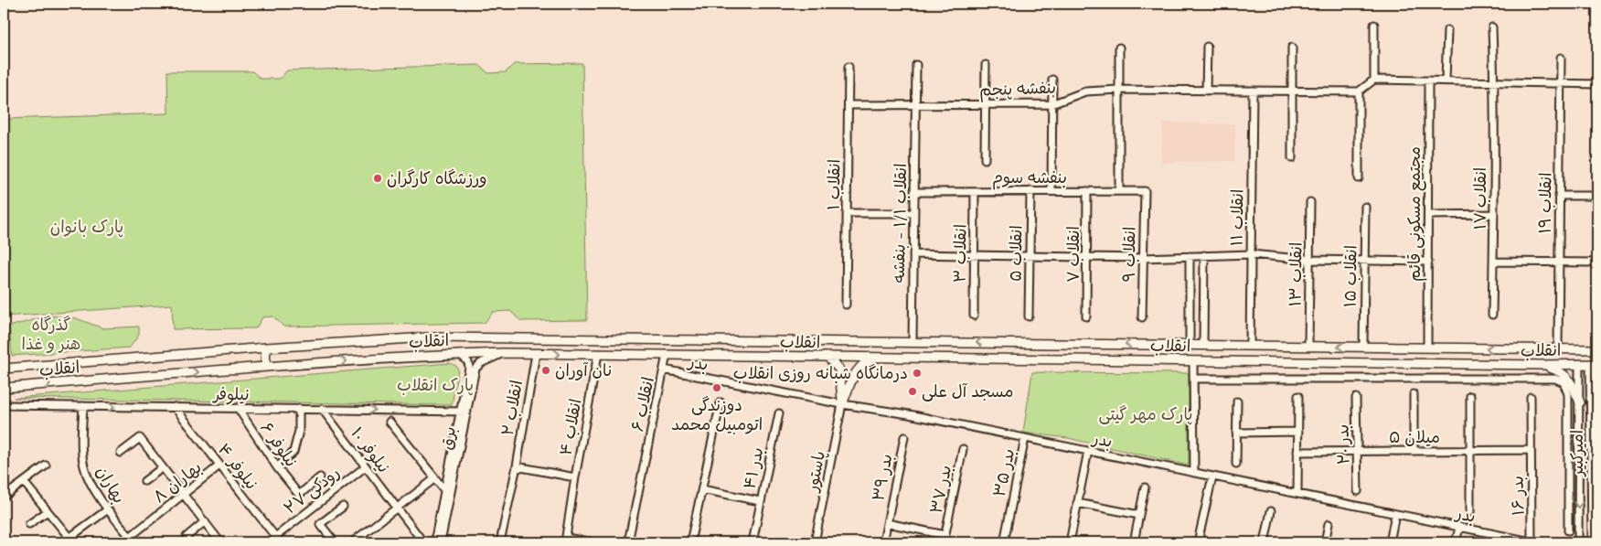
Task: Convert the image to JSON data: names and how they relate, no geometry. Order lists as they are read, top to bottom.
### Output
{
  "streets": {
    "main road": ["انقلاب"],
    "street": [
      "بنفشه پنجم",
      "بنفشه سوم",
      "انقلاب ۱",
      "انقلاب ۱۷",
      "انقلاب ۱۹",
      "مجتمع مسکونی قائم",
      "انقلاب ۱۱",
      "انقلاب ۱/۱ - بنفشه",
      "انقلاب ۳",
      "انقلاب ۵",
      "انقلاب ۷",
      "انقلاب ۹",
      "انقلاب ۱۳",
      "انقلاب ۱۵",
      "بدر",
      "نیلوفر",
      "انقلاب ۶",
      "انقلاب ۲",
      "انقلاب ۴",
      "میلان ۵",
      "برق",
      "نیلوفر ۶",
      "بدر ۲۰",
      "نیلوفر ۱۰",
      "امیرکبیر",
      "نیلوفر ۴",
      "بدر ۴۱",
      "پاستور",
      "بدر ۳۵",
      "بدر ۳۹",
      "بهاران ۸",
      "بهاران",
      "بدر ۳۷",
      "رودکی ۲۷",
      "بدر ۱۶"
    ]
  },
  "crossings": [
    ["بنفشه پنجم", "انقلاب ۱"],
    ["بنفشه پنجم", "انقلاب ۱۱"],
    ["بنفشه پنجم", "انقلاب ۱/۱ - بنفشه"],
    ["بنفشه سوم", "انقلاب ۱/۱ - بنفشه"],
    ["بنفشه سوم", "انقلاب ۳"],
    ["بنفشه سوم", "انقلاب ۵"],
    ["بنفشه سوم", "انقلاب ۷"],
    ["بنفشه سوم", "انقلاب ۹"],
    ["انقلاب ۱۹", "انقلاب"],
    ["مجتمع مسکونی قائم", "انقلاب"],
    ["انقلاب ۱۱", "انقلاب"],
    ["انقلاب ۱/۱ - بنفشه", "انقلاب"],
    ["انقلاب ۱۳", "انقلاب"],
    ["انقلاب ۱۵", "انقلاب"],
    ["انقلاب", "انقلاب ۶"],
    ["انقلاب", "انقلاب ۲"],
    ["انقلاب", "انقلاب ۴"],
    ["انقلاب", "برق"],
    ["انقلاب", "امیرکبیر"],
    ["بدر", "انقلاب ۶"],
    ["بدر", "پاستور"],
    ["بدر", "بدر ۳۵"],
    ["بدر", "بدر ۱۶"],
    ["نیلوفر", "برق"],
    ["نیلوفر", "نیلوفر ۶"],
    ["نیلوفر", "نیلوفر ۱۰"],
    ["نیلوفر", "نیلوفر ۴"],
    ["نیلوفر", "بهاران"],
    ["میلان ۵", "بدر ۲۰"],
    ["میلان ۵", "بدر ۱۶"],
    ["نیلوفر ۱۰", "رودکی ۲۷"],
    ["نیلوفر ۴", "بهاران ۸"],
    ["نیلوفر ۴", "رودکی ۲۷"],
    ["بهاران ۸", "بهاران"]
  ],
  "one_way": ["نیلوفر"],
  "parks": [
    "پارک بانوان",
    "گذرگاه هنر و غذا",
    "پارک انقلاب",
    "پارک مهر گیتی"
  ],
  "places": [
    "ورزشگاه کارگران",
    "نان آوران",
    "درمانگاه شبانه روزی انقلاب",
    "دوزندگی اتومبیل محمد",
    "مسجد آل علی"
  ]
}
